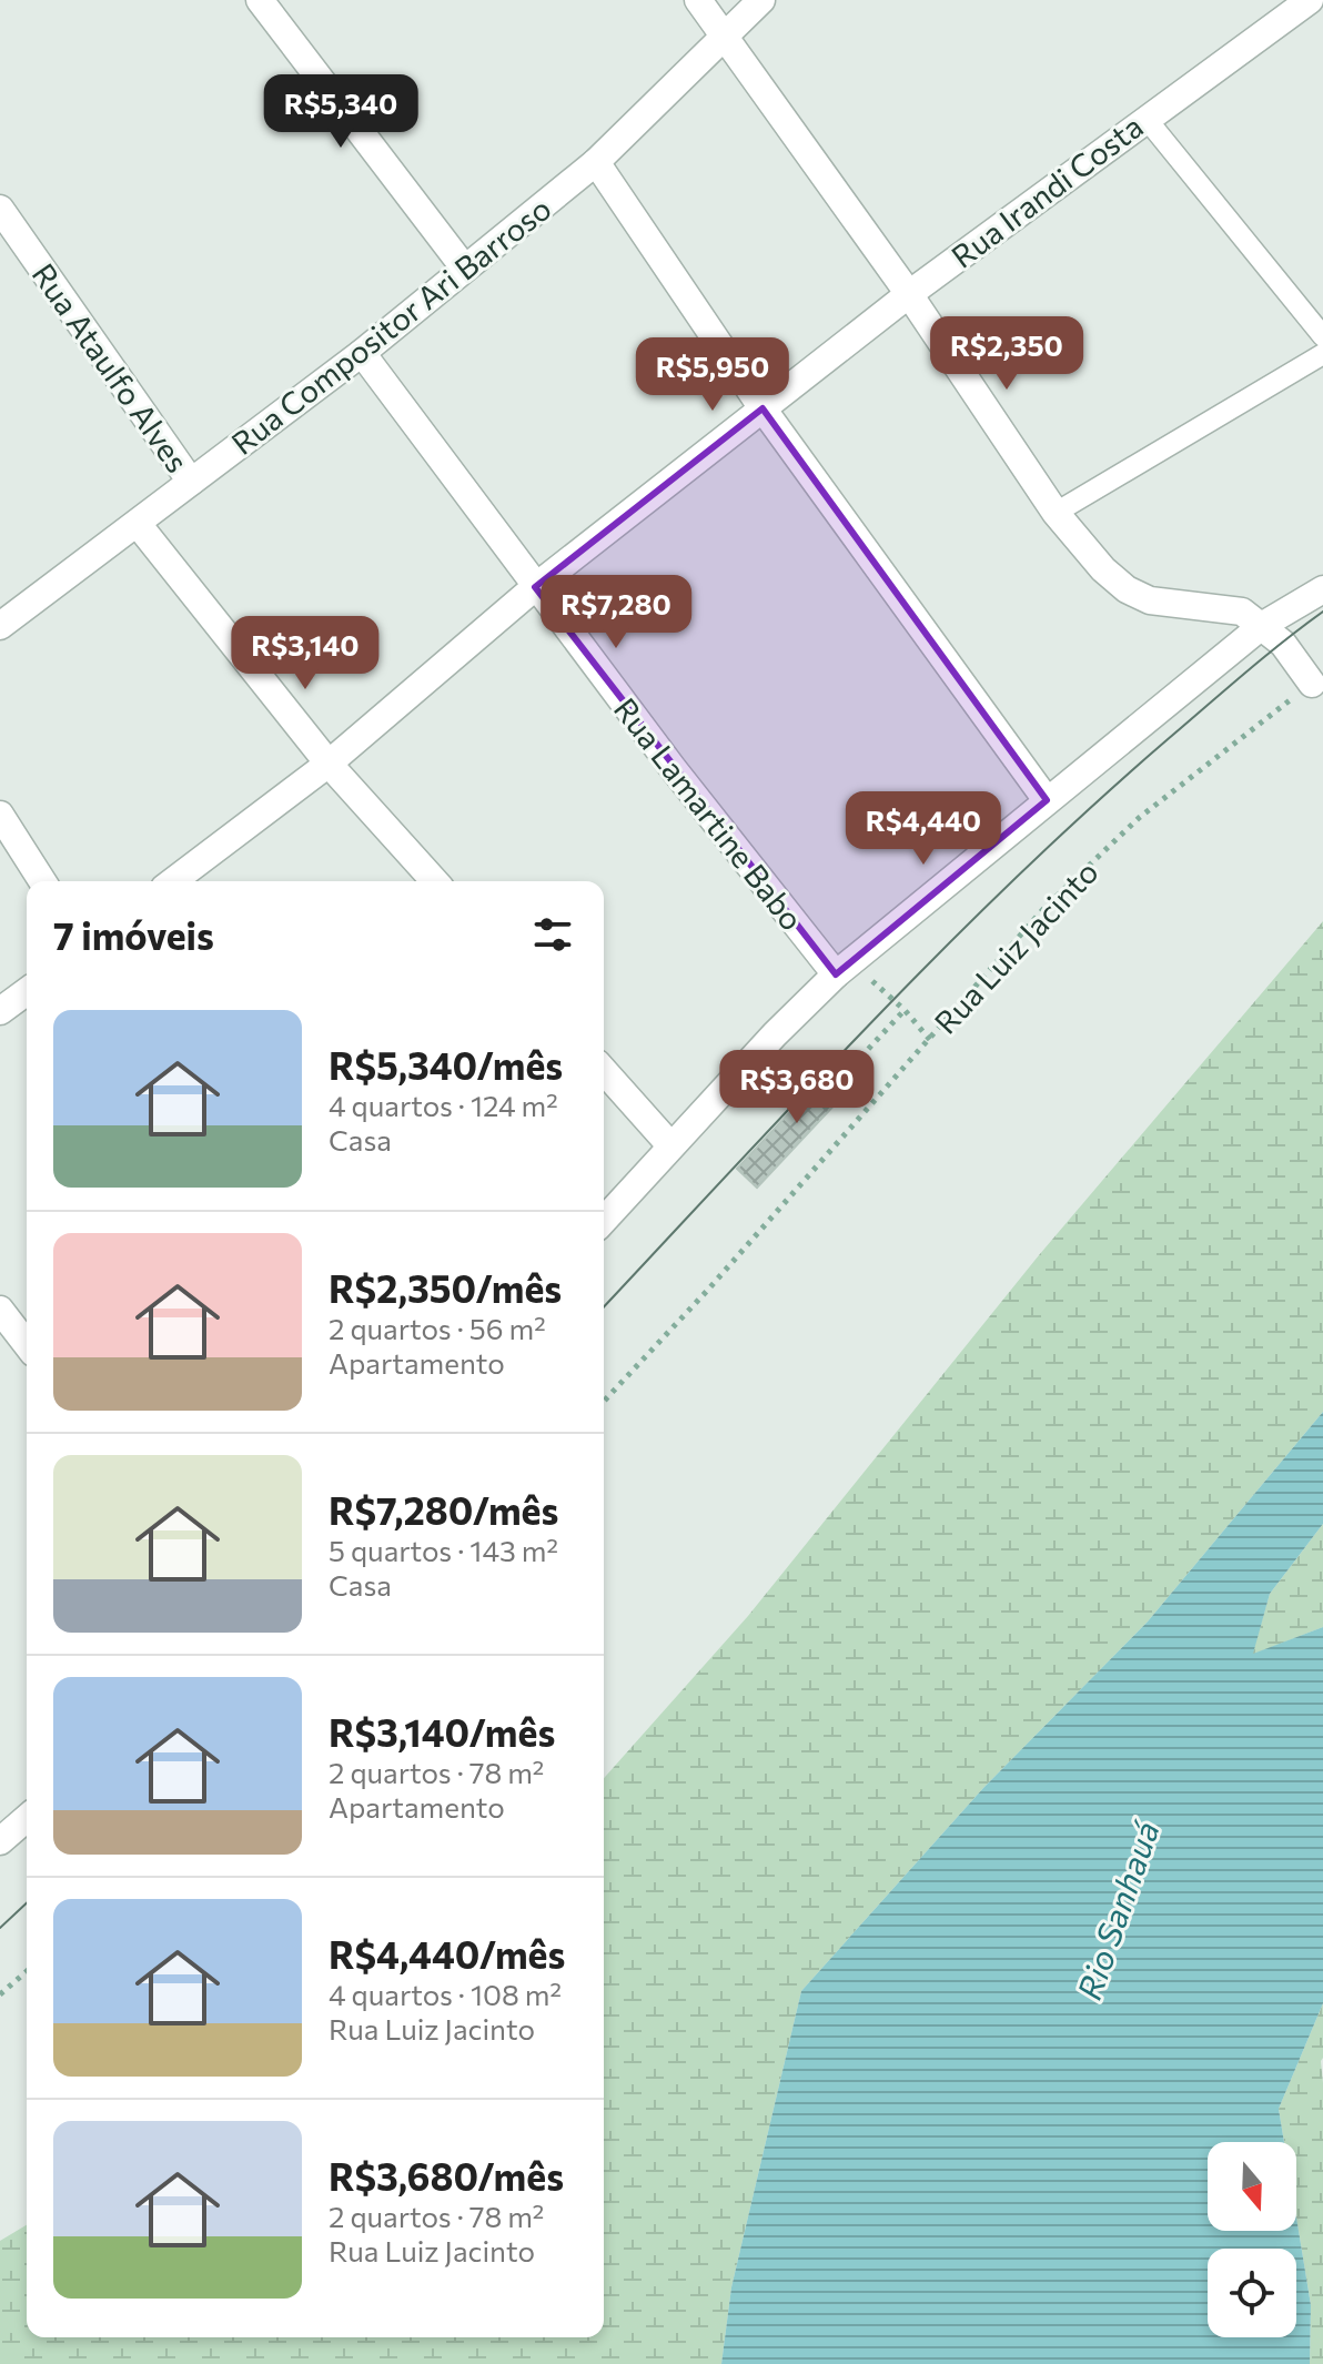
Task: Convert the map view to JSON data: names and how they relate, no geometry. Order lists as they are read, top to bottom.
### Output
{
  "streets": {
    "street": [
      "Rua Irandi Costa",
      "Rua Compositor Ari Barroso",
      "Rua Ataulfo Alves",
      "Rua Lamartine Babo"
    ],
    "path": ["Rua Luiz Jacinto"]
  },
  "crossings": [
    ["Rua Irandi Costa", "Rua Lamartine Babo"],
    ["Rua Compositor Ari Barroso", "Rua Ataulfo Alves"],
    ["Rua Compositor Ari Barroso", "Rua Lamartine Babo"]
  ],
  "water": ["Rio Sanhauá"],
  "north": "bottom",
  "page": {
    "price": [
      "R$5,340",
      "R$2,350",
      "R$5,950",
      "R$7,280",
      "R$3,140",
      "R$4,440",
      "R$3,680"
    ],
    "heading": "7 imóveis",
    "list": [
      {
        "name": "R$5,340/mês",
        "note": "4 quartos · 124 m² · Casa"
      },
      {
        "name": "R$2,350/mês",
        "note": "2 quartos · 56 m² · Apartamento"
      },
      {
        "name": "R$7,280/mês",
        "note": "5 quartos · 143 m² · Casa"
      },
      {
        "name": "R$3,140/mês",
        "note": "2 quartos · 78 m² · Apartamento"
      },
      {
        "name": "R$4,440/mês",
        "note": "4 quartos · 108 m² · Rua Luiz Jacinto"
      },
      {
        "name": "R$3,680/mês",
        "note": "2 quartos · 78 m² · Rua Luiz Jacinto"
      }
    ]
  }
}
